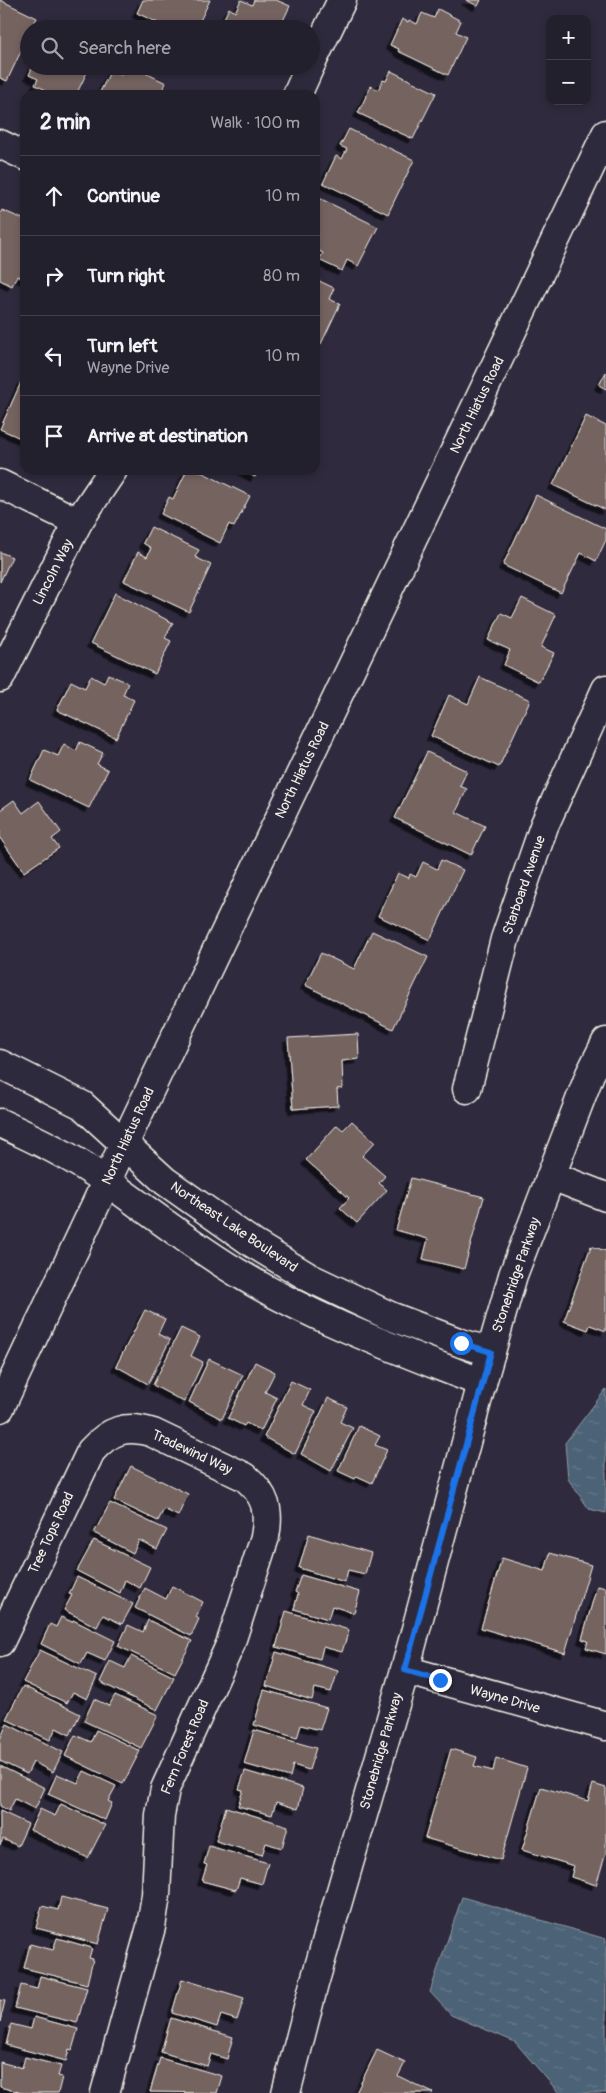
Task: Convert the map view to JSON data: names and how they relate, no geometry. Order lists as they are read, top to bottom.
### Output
{
  "streets": {
    "street": [
      "North Hiatus Road",
      "Lincoln Way",
      "Starboard Avenue",
      "Northeast Lake Boulevard",
      "Stonebridge Parkway",
      "Tradewind Way",
      "Tree Tops Road",
      "Wayne Drive",
      "Fern Forest Road"
    ]
  },
  "crossings": [
    ["North Hiatus Road", "Northeast Lake Boulevard"],
    ["Northeast Lake Boulevard", "Stonebridge Parkway"],
    ["Stonebridge Parkway", "Wayne Drive"],
    ["Tradewind Way", "Tree Tops Road"],
    ["Tradewind Way", "Fern Forest Road"]
  ],
  "page": {
    "map_buttons": ["+", "−"],
    "search": "Search here",
    "heading": ["2 min", "Walk · 100 m"],
    "list": [
      ["Continue", "10 m"],
      ["Turn right", "80 m"],
      ["Turn left", "Wayne Drive", "10 m"],
      "Arrive at destination"
    ]
  }
}
